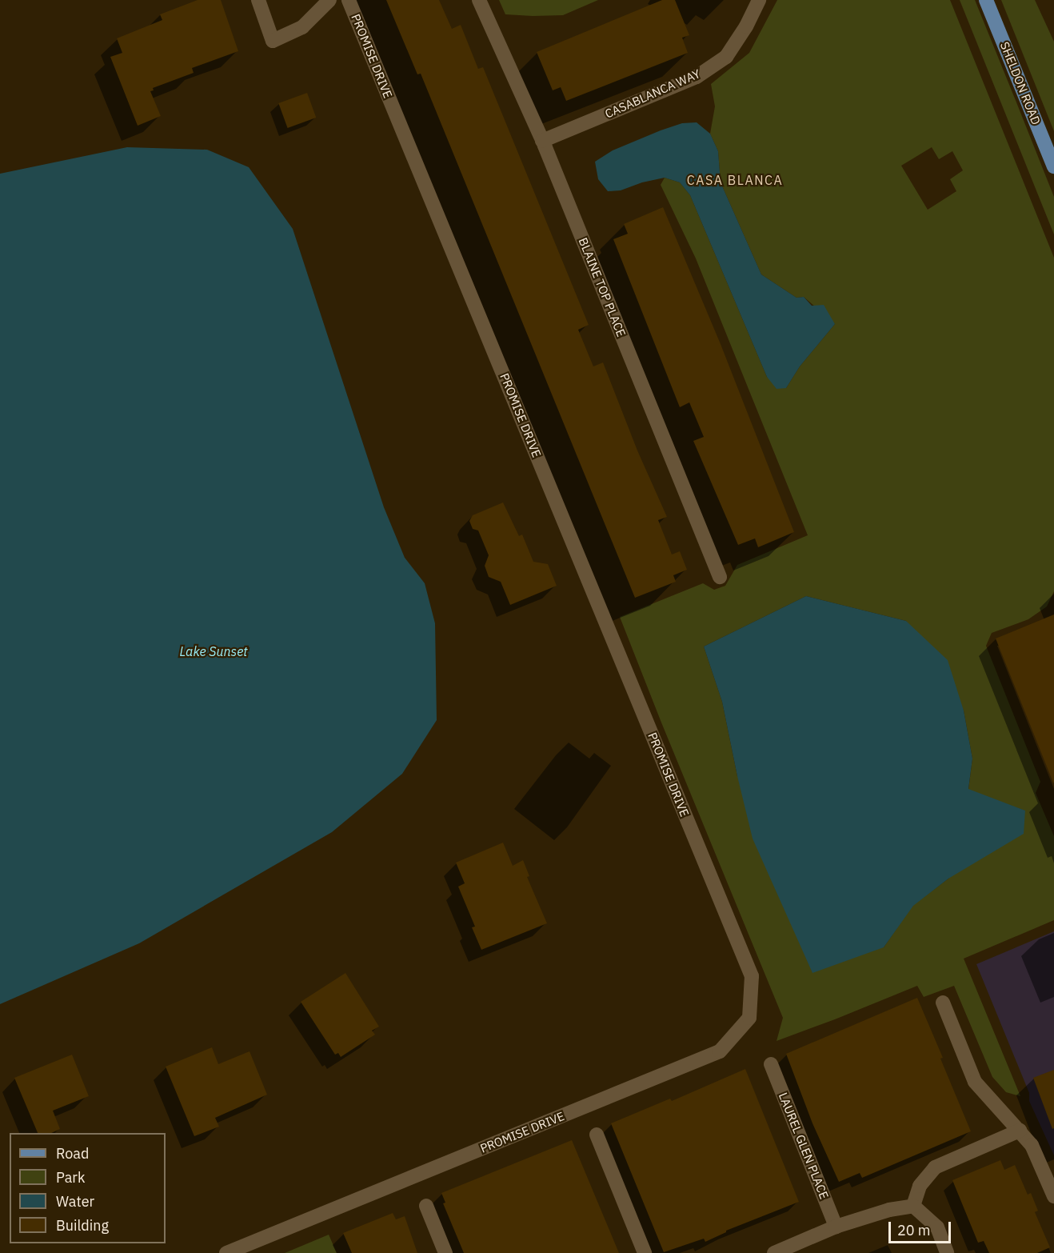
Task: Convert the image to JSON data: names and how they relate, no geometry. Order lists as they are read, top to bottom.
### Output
{
  "streets": {
    "main road": ["SHELDON ROAD"],
    "street": [
      "PROMISE DRIVE",
      "CASABLANCA WAY",
      "BLAINE TOP PLACE",
      "LAUREL GLEN PLACE"
    ]
  },
  "crossings": [
    ["CASABLANCA WAY", "BLAINE TOP PLACE"]
  ],
  "districts": ["CASA BLANCA"],
  "water": ["Lake Sunset"],
  "legend": [
    "Road",
    "Park",
    "Water",
    "Building"
  ],
  "scale_bar": "20 m"
}
